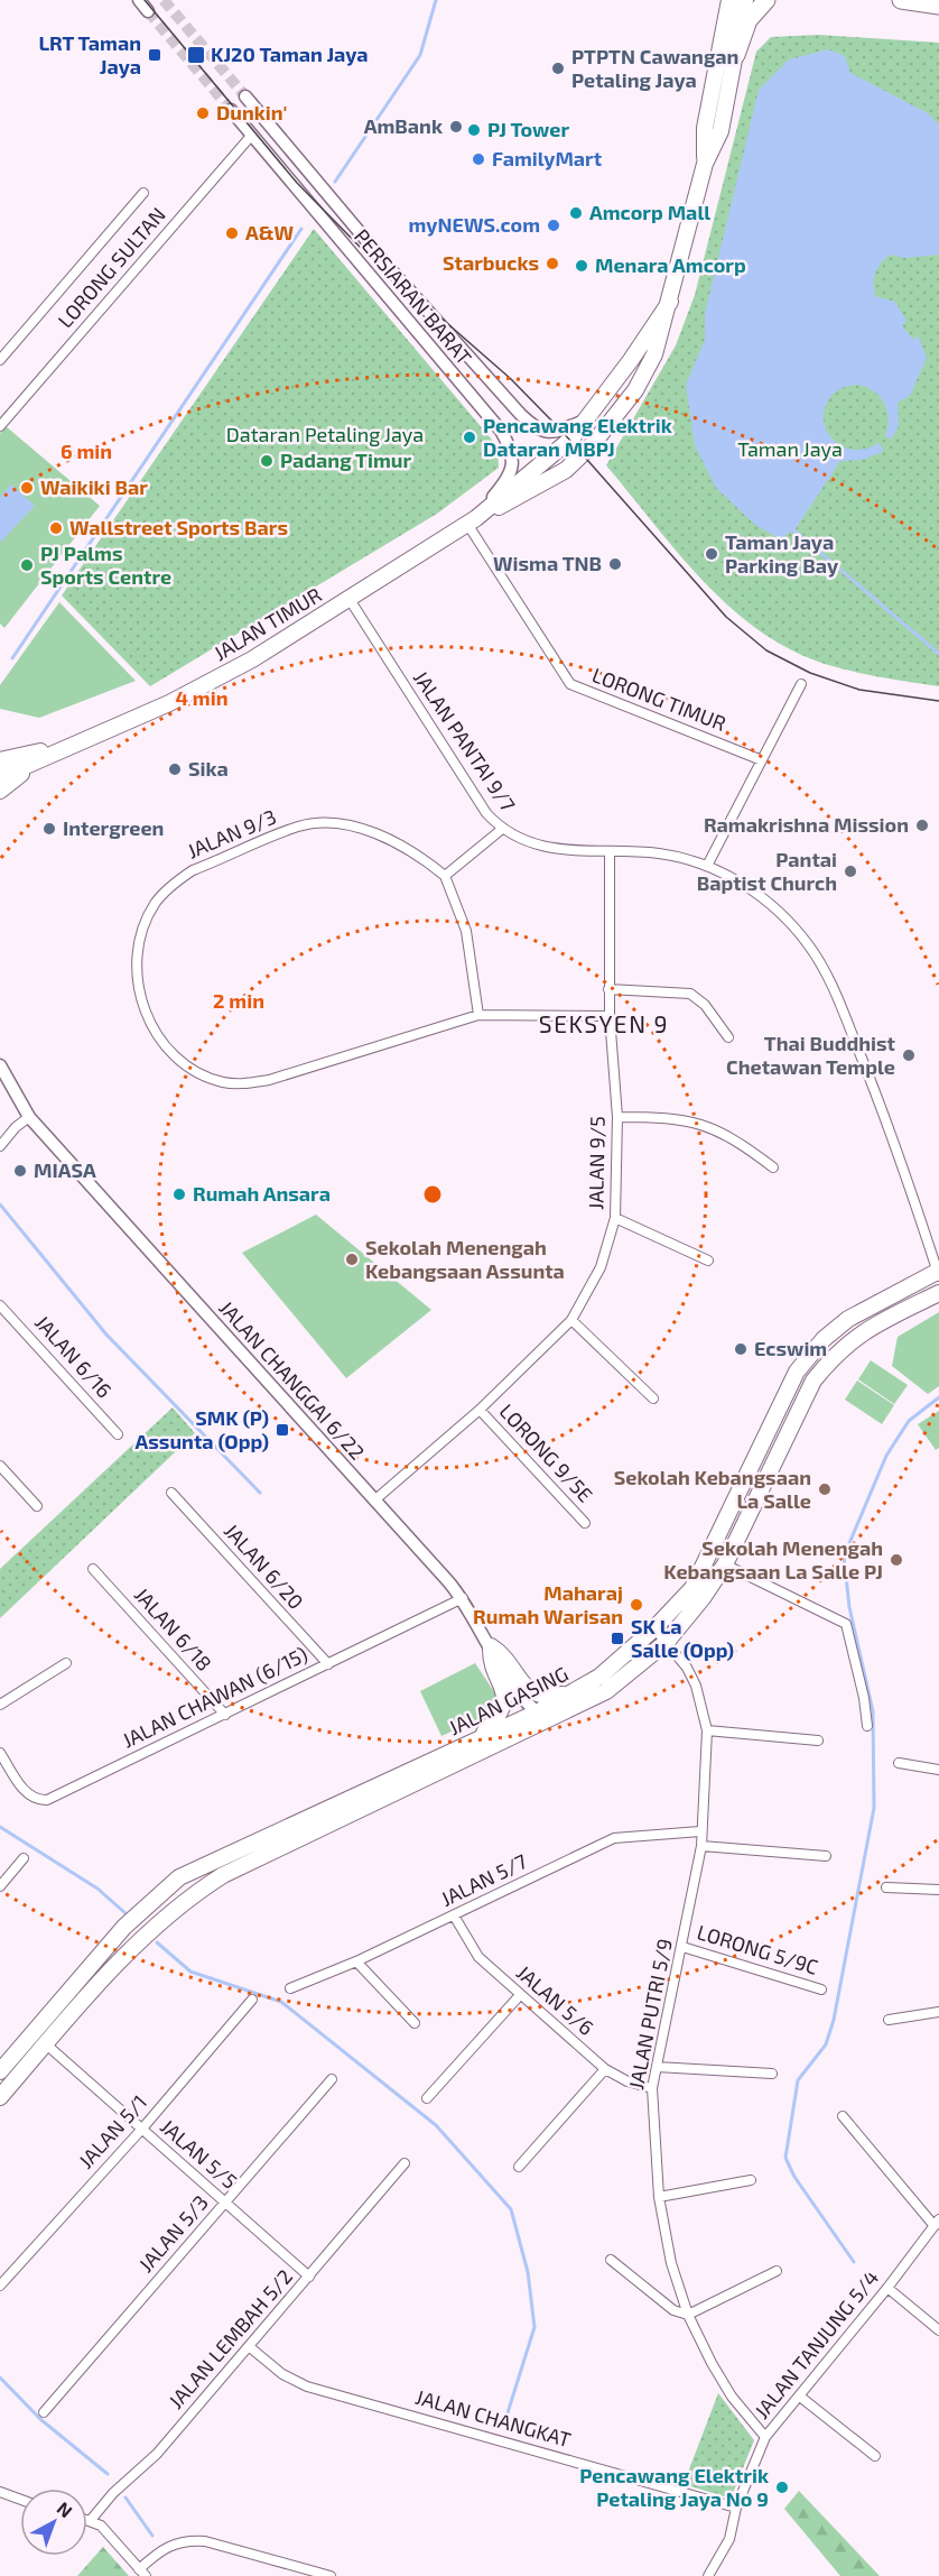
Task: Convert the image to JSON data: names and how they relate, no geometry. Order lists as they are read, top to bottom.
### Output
{
  "streets": {
    "main road": ["JALAN TIMUR", "JALAN GASING"],
    "street": [
      "LORONG SULTAN",
      "PERSIARAN BARAT",
      "LORONG TIMUR",
      "JALAN PANTAI 9/7",
      "JALAN 9/3",
      "JALAN 9/5",
      "JALAN 6/16",
      "JALAN CHANGGAI 6/22",
      "LORONG 9/5E",
      "JALAN 6/20",
      "JALAN 6/18",
      "JALAN CHAWAN (6/15)",
      "JALAN 5/7",
      "LORONG 5/9C",
      "JALAN 5/6",
      "JALAN PUTRI 5/9",
      "JALAN 5/1",
      "JALAN 5/5",
      "JALAN 5/3",
      "JALAN LEMBAH 5/2",
      "JALAN TANJUNG 5/4",
      "JALAN CHANGKAT"
    ]
  },
  "crossings": [
    ["LORONG SULTAN", "PERSIARAN BARAT"],
    ["PERSIARAN BARAT", "JALAN TIMUR"],
    ["PERSIARAN BARAT", "LORONG TIMUR"],
    ["JALAN TIMUR", "LORONG TIMUR"],
    ["JALAN TIMUR", "JALAN PANTAI 9/7"],
    ["JALAN PANTAI 9/7", "JALAN 9/5"],
    ["JALAN PANTAI 9/7", "JALAN GASING"],
    ["JALAN 9/3", "JALAN 9/5"],
    ["JALAN 9/5", "JALAN CHANGGAI 6/22"],
    ["JALAN 9/5", "LORONG 9/5E"],
    ["JALAN CHANGGAI 6/22", "JALAN CHAWAN (6/15)"],
    ["JALAN CHANGGAI 6/22", "JALAN GASING"],
    ["JALAN 6/20", "JALAN CHAWAN (6/15)"],
    ["JALAN 6/18", "JALAN CHAWAN (6/15)"],
    ["JALAN GASING", "JALAN PUTRI 5/9"],
    ["JALAN GASING", "JALAN 5/5"],
    ["JALAN 5/7", "JALAN 5/6"],
    ["JALAN 5/7", "JALAN PUTRI 5/9"],
    ["LORONG 5/9C", "JALAN PUTRI 5/9"],
    ["JALAN 5/6", "JALAN PUTRI 5/9"],
    ["JALAN PUTRI 5/9", "JALAN TANJUNG 5/4"],
    ["JALAN 5/1", "JALAN 5/5"],
    ["JALAN 5/5", "JALAN 5/3"],
    ["JALAN 5/5", "JALAN LEMBAH 5/2"],
    ["JALAN LEMBAH 5/2", "JALAN CHANGKAT"],
    ["JALAN TANJUNG 5/4", "JALAN CHANGKAT"]
  ],
  "districts": ["SEKSYEN 9"],
  "parks": ["Dataran Petaling Jaya", "Taman Jaya"],
  "places": {
    "transit": [
      "LRT Taman Jaya",
      "KJ20 Taman Jaya",
      "SMK (P) Assunta (Opp)",
      "SK La Salle (Opp)"
    ],
    "other": [
      "PTPTN Cawangan Petaling Jaya",
      "Dunkin'",
      "AmBank",
      "PJ Tower",
      "FamilyMart",
      "Amcorp Mall",
      "myNEWS.com",
      "A&W",
      "Starbucks",
      "Menara Amcorp",
      "Pencawang Elektrik Dataran MBPJ",
      "Padang Timur",
      "Waikiki Bar",
      "Wallstreet Sports Bars",
      "Taman Jaya Parking Bay",
      "Wisma TNB",
      "PJ Palms Sports Centre",
      "Sika",
      "Ramakrishna Mission",
      "Intergreen",
      "Pantai Baptist Church",
      "Thai Buddhist Chetawan Temple",
      "MIASA",
      "Rumah Ansara",
      "Sekolah Menengah Kebangsaan Assunta",
      "Ecswim",
      "Sekolah Kebangsaan La Salle",
      "Sekolah Menengah Kebangsaan La Salle PJ",
      "Maharaj Rumah Warisan",
      "Pencawang Elektrik Petaling Jaya No 9"
    ]
  },
  "north": "top right",
  "rings": ["6 min", "4 min", "2 min"]
}
